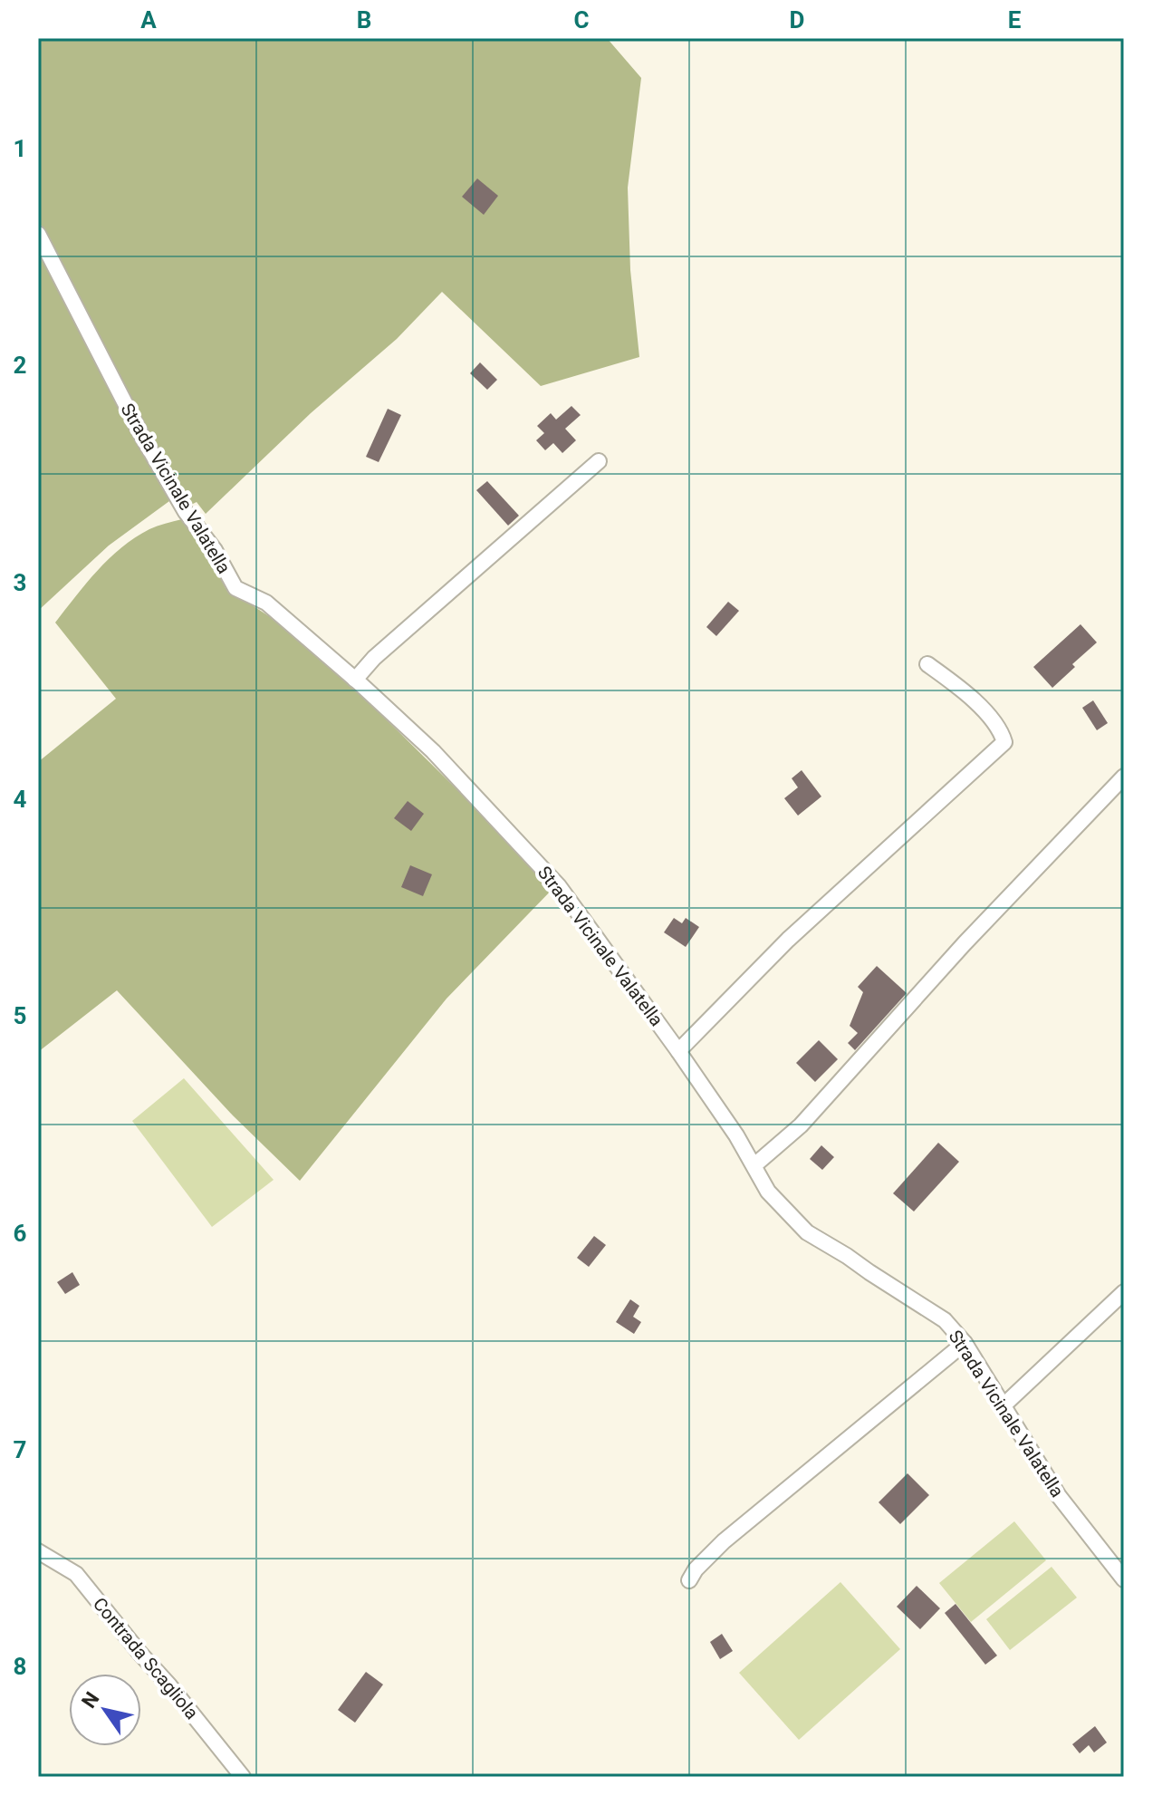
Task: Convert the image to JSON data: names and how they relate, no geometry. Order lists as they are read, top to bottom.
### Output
{
  "streets": {
    "street": ["Strada Vicinale Valatella", "Contrada Scagliola"]
  },
  "north": "top left",
  "grid": {
    "columns": [
      "A",
      "B",
      "C",
      "D",
      "E"
    ],
    "rows": [
      "1",
      "2",
      "3",
      "4",
      "5",
      "6",
      "7",
      "8"
    ]
  }
}
